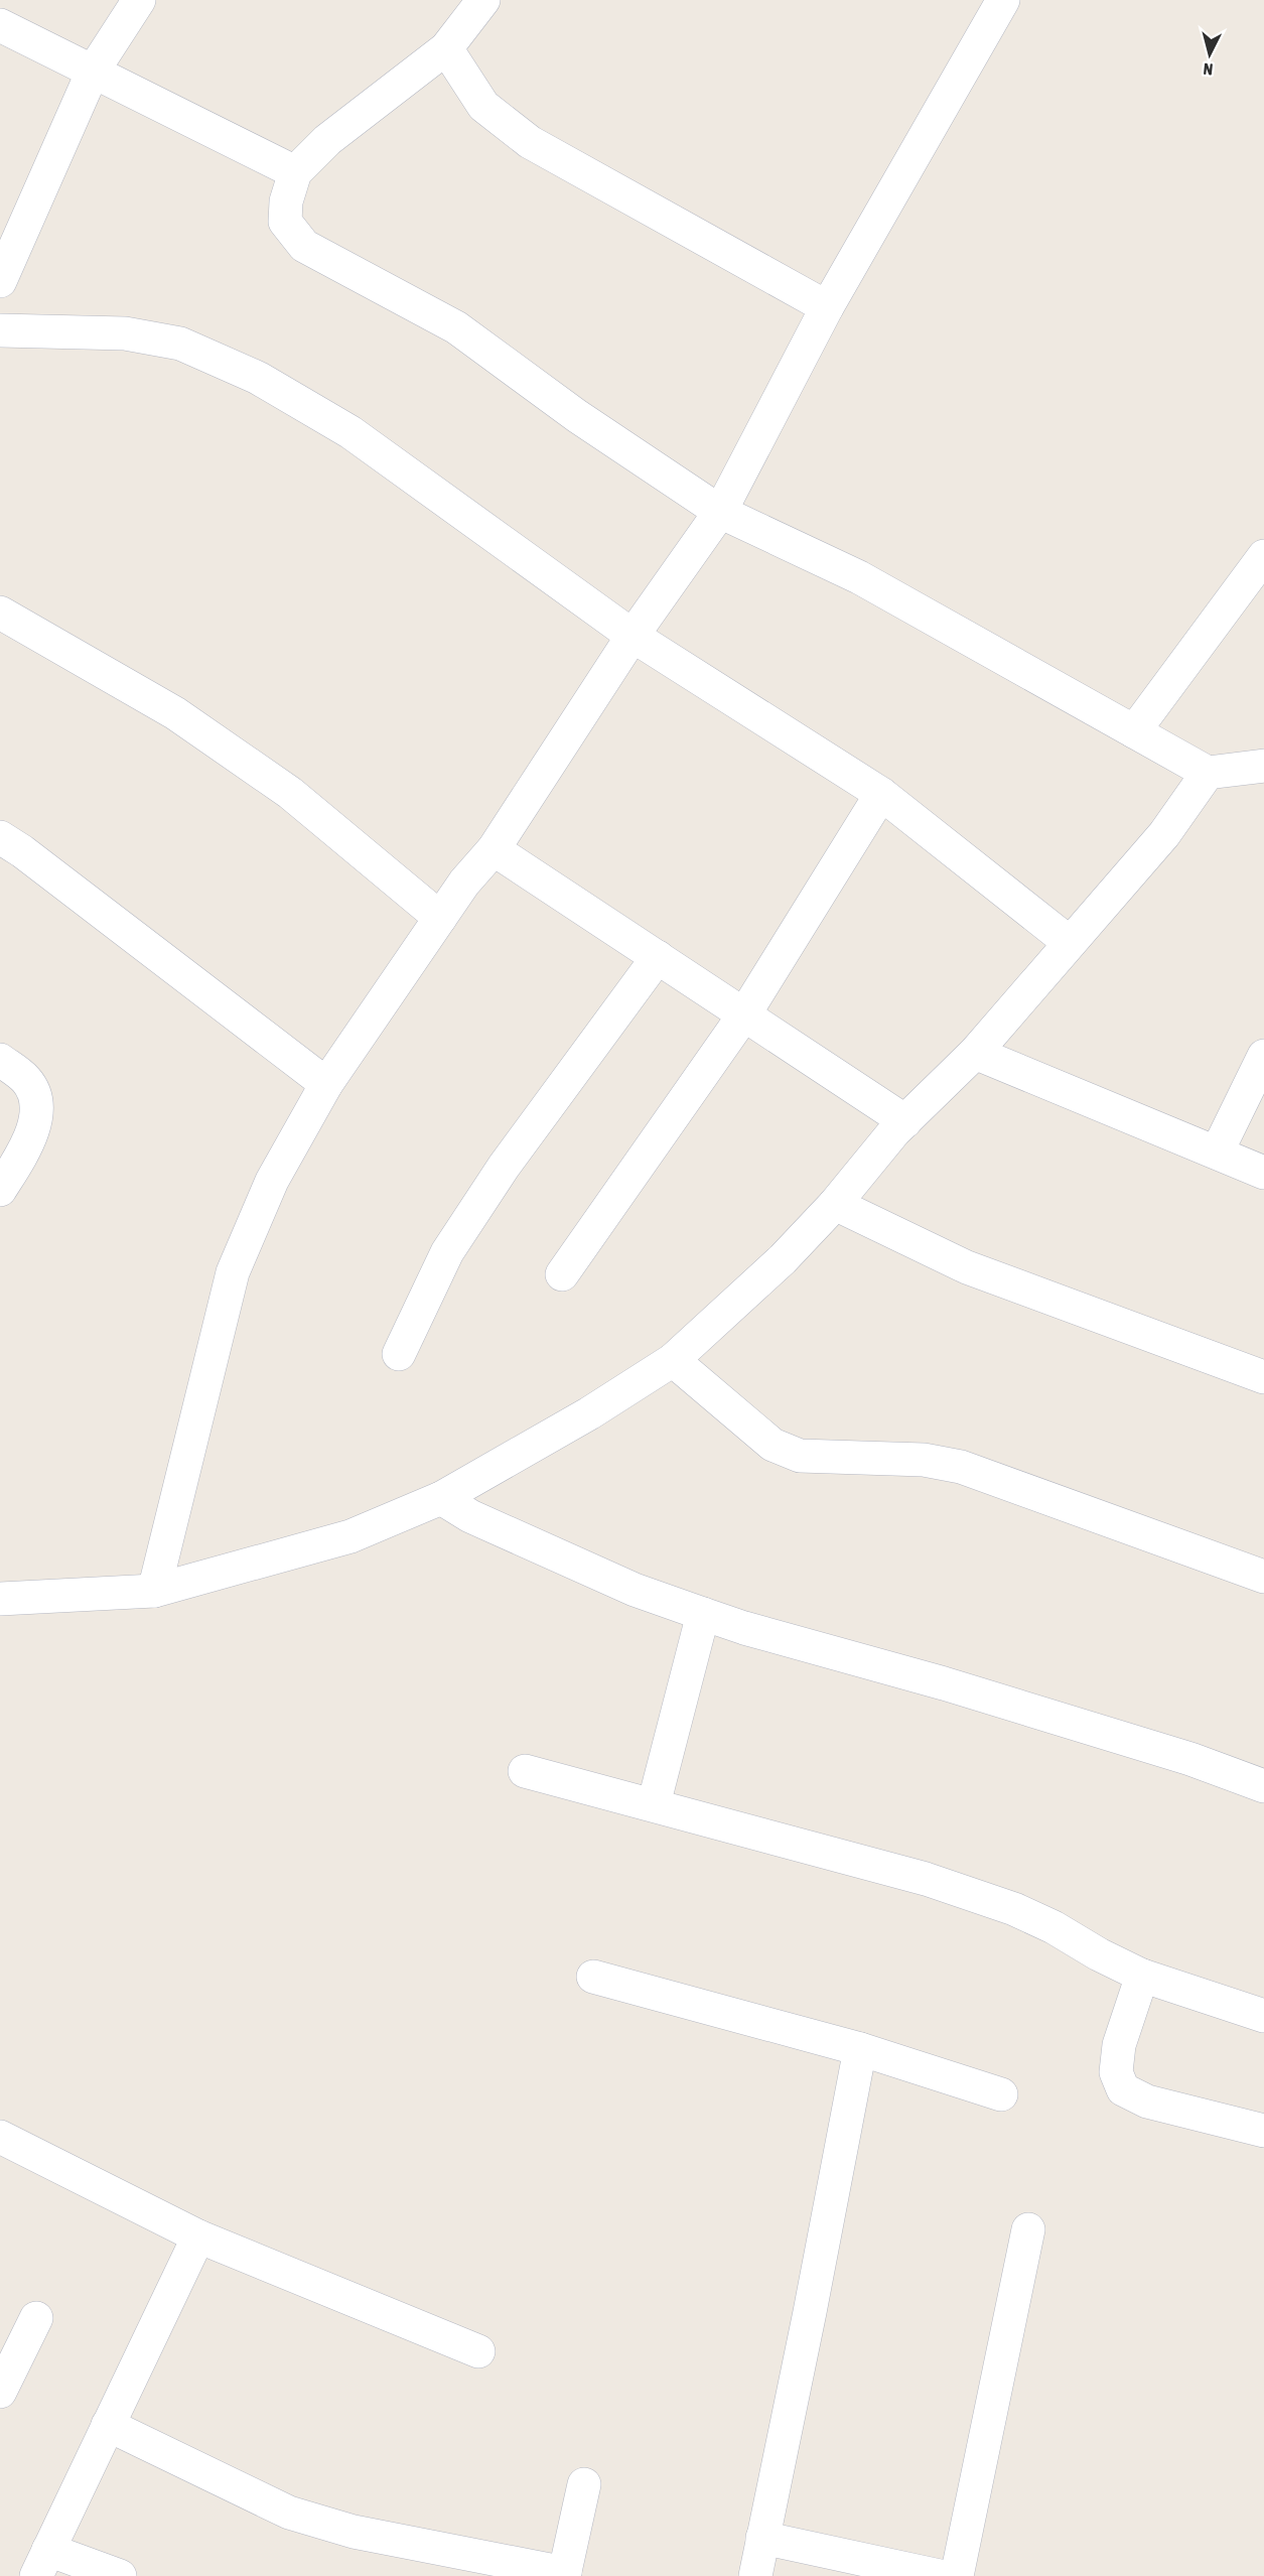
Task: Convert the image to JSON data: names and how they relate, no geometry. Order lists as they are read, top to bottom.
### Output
{
  "north": "bottom"
}
